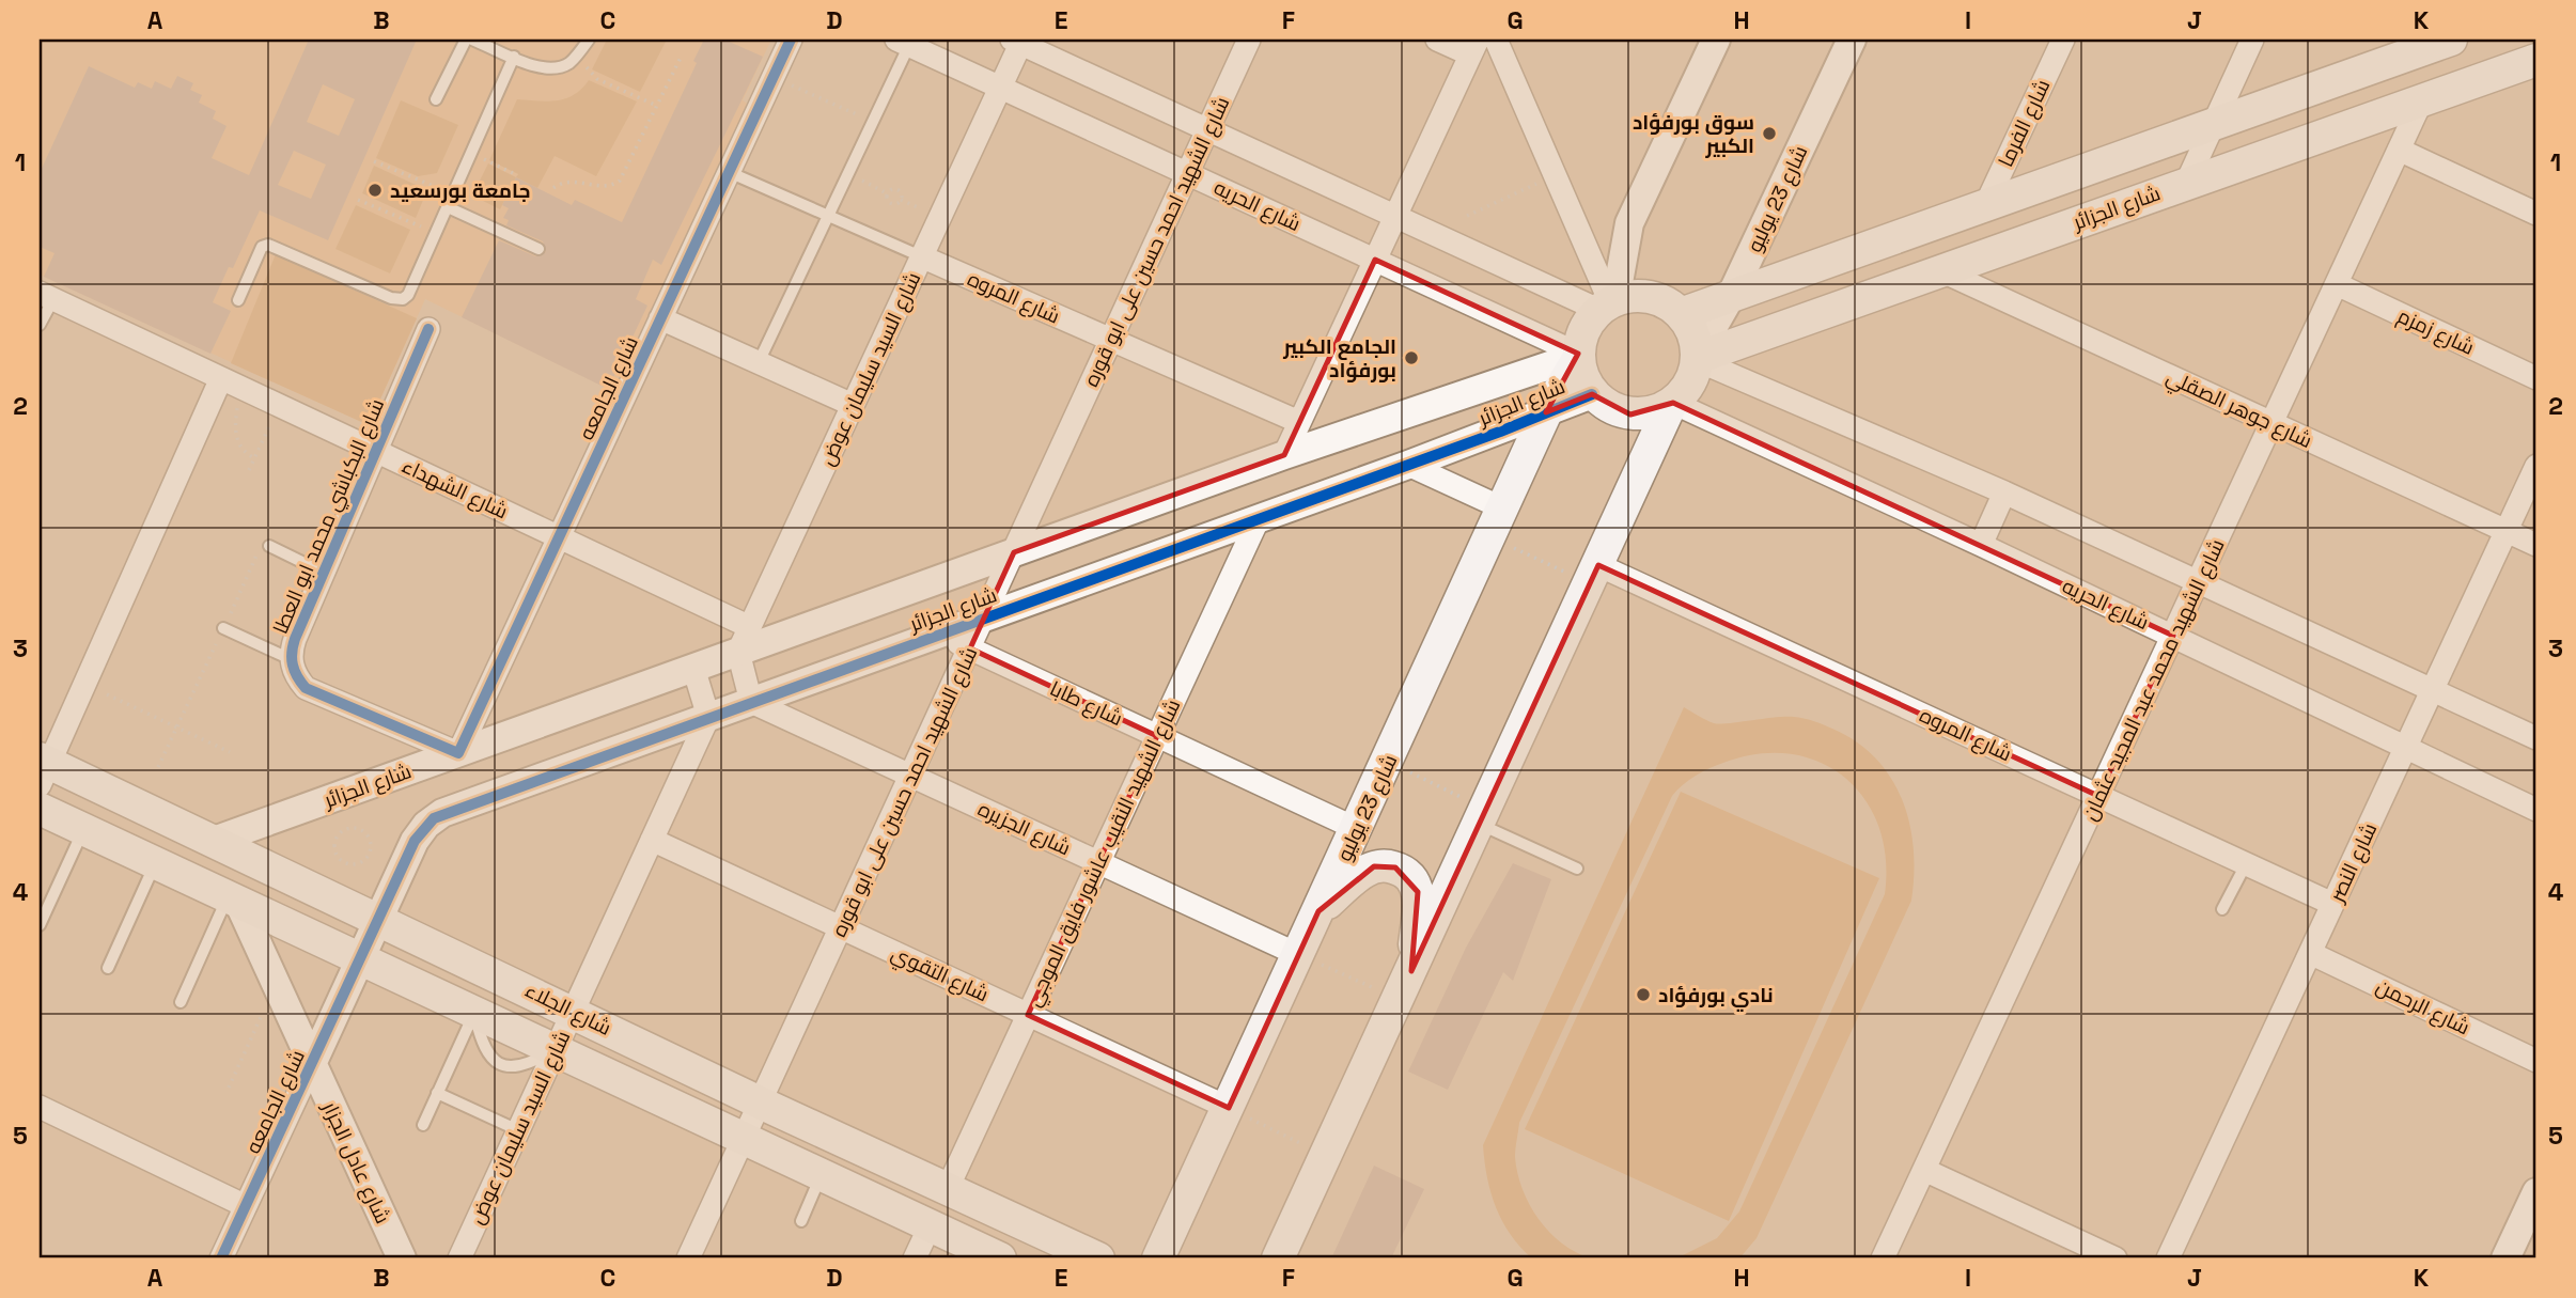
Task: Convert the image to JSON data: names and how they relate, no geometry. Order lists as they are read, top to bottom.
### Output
{
  "streets": {
    "main road": ["شارع 23 يوليو", "شارع الجزائر", "شارع الجلاء"],
    "street": [
      "شارع الفرما",
      "شارع الحريه",
      "شارع الشهيد احمد حسين على ابو قوره",
      "شارع المروه",
      "شارع زمزم",
      "شارع السيد سليمان عوض",
      "شارع الجامعه",
      "شارع جوهر الصقلي",
      "شارع الشهداء",
      "شارع البكباشي محمد ابو العطا",
      "شارع الشهيد محمد عبد المجيد عثمان",
      "شارع طابا",
      "شارع الجزيره",
      "شارع الشهيد النقيب عاشور فايق الموجي",
      "شارع النصر",
      "شارع التقوي",
      "شارع الرحمن",
      "شارع عادل الجزار"
    ]
  },
  "crossings": [
    ["شارع 23 يوليو", "شارع الحريه"],
    ["شارع 23 يوليو", "شارع الجزائر"],
    ["شارع 23 يوليو", "شارع طابا"],
    ["شارع 23 يوليو", "شارع الجزيره"],
    ["شارع 23 يوليو", "شارع التقوي"],
    ["شارع الحريه", "شارع الجزائر"],
    ["شارع الحريه", "شارع الشهيد احمد حسين على ابو قوره"],
    ["شارع الحريه", "شارع السيد سليمان عوض"],
    ["شارع الحريه", "شارع الشهيد محمد عبد المجيد عثمان"],
    ["شارع الحريه", "شارع النصر"],
    ["شارع الجزائر", "شارع الشهيد احمد حسين على ابو قوره"],
    ["شارع الجزائر", "شارع السيد سليمان عوض"],
    ["شارع الجزائر", "شارع الجامعه"],
    ["شارع الجزائر", "شارع جوهر الصقلي"],
    ["شارع الجزائر", "شارع الشهداء"],
    ["شارع الجزائر", "شارع البكباشي محمد ابو العطا"],
    ["شارع الجزائر", "شارع الشهيد محمد عبد المجيد عثمان"],
    ["شارع الجزائر", "شارع طابا"],
    ["شارع الجزائر", "شارع الجزيره"],
    ["شارع الجزائر", "شارع الشهيد النقيب عاشور فايق الموجي"],
    ["شارع الجزائر", "شارع الجلاء"],
    ["شارع الشهيد احمد حسين على ابو قوره", "شارع المروه"],
    ["شارع الشهيد احمد حسين على ابو قوره", "شارع طابا"],
    ["شارع الشهيد احمد حسين على ابو قوره", "شارع الجزيره"],
    ["شارع الشهيد احمد حسين على ابو قوره", "شارع التقوي"],
    ["شارع الشهيد احمد حسين على ابو قوره", "شارع الجلاء"],
    ["شارع المروه", "شارع السيد سليمان عوض"],
    ["شارع المروه", "شارع الجامعه"],
    ["شارع المروه", "شارع الشهيد محمد عبد المجيد عثمان"],
    ["شارع المروه", "شارع النصر"],
    ["شارع زمزم", "شارع الشهيد محمد عبد المجيد عثمان"],
    ["شارع السيد سليمان عوض", "شارع الشهداء"],
    ["شارع السيد سليمان عوض", "شارع التقوي"],
    ["شارع السيد سليمان عوض", "شارع الجلاء"],
    ["شارع الجامعه", "شارع الشهداء"],
    ["شارع الجامعه", "شارع البكباشي محمد ابو العطا"],
    ["شارع الجامعه", "شارع الجلاء"],
    ["شارع الجامعه", "شارع عادل الجزار"],
    ["شارع جوهر الصقلي", "شارع الشهيد محمد عبد المجيد عثمان"],
    ["شارع جوهر الصقلي", "شارع النصر"],
    ["شارع الشهداء", "شارع البكباشي محمد ابو العطا"],
    ["شارع طابا", "شارع الشهيد النقيب عاشور فايق الموجي"],
    ["شارع الجزيره", "شارع الشهيد النقيب عاشور فايق الموجي"],
    ["شارع الشهيد النقيب عاشور فايق الموجي", "شارع التقوي"],
    ["شارع الشهيد النقيب عاشور فايق الموجي", "شارع الجلاء"],
    ["شارع النصر", "شارع الرحمن"],
    ["شارع الجلاء", "شارع عادل الجزار"]
  ],
  "places": [
    "سوق بورفؤاد الكبير",
    "جامعة بورسعيد",
    "الجامع الكبير بورفؤاد",
    "نادي بورفؤاد"
  ],
  "grid": {
    "columns": [
      "A",
      "B",
      "C",
      "D",
      "E",
      "F",
      "G",
      "H",
      "I",
      "J",
      "K"
    ],
    "rows": [
      "1",
      "2",
      "3",
      "4",
      "5"
    ]
  }
}
